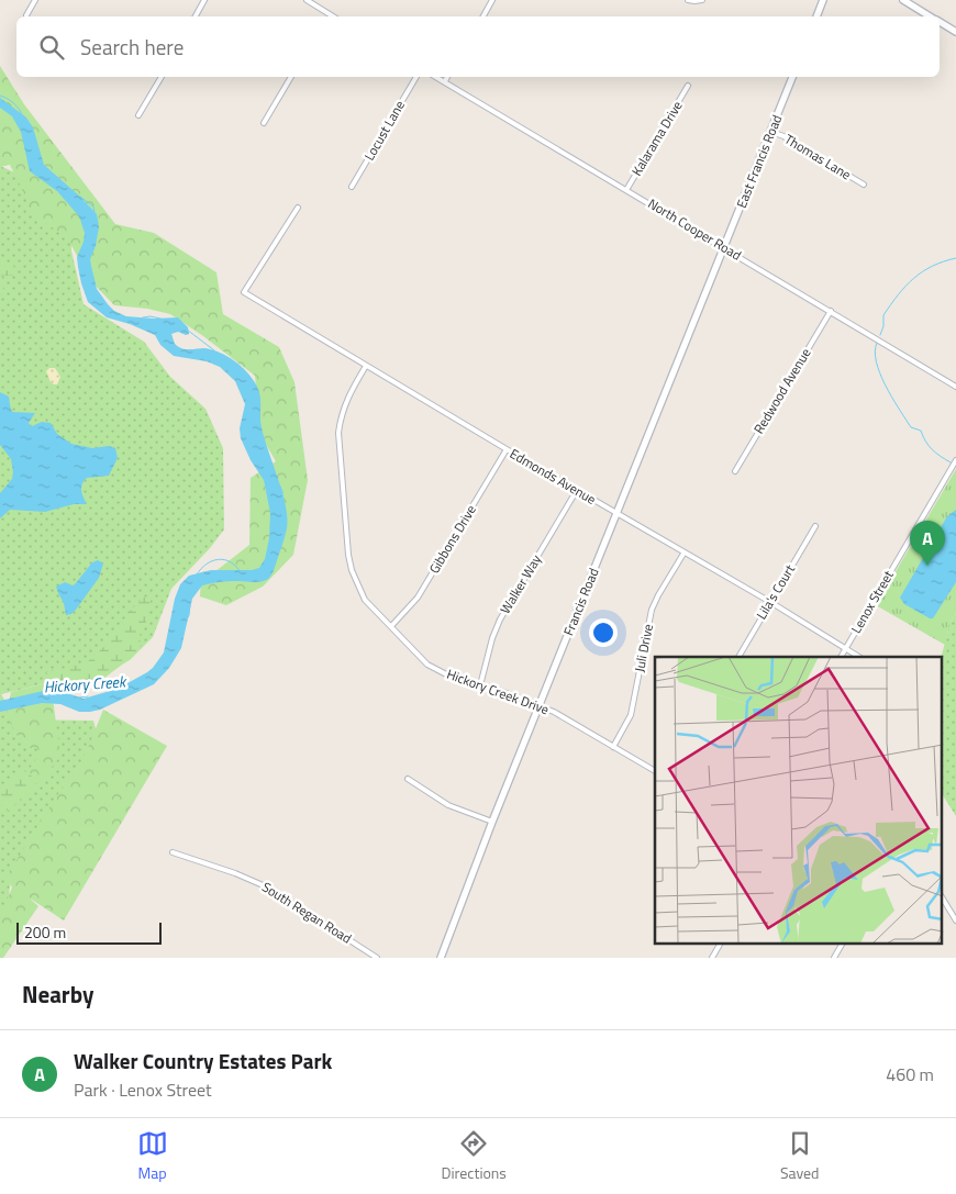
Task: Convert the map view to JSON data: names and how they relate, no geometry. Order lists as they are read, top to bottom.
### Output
{
  "streets": {
    "street": [
      "Locust Lane",
      "Kalarama Drive",
      "Thomas Lane",
      "East Francis Road",
      "North Cooper Road",
      "Redwood Avenue",
      "Edmonds Avenue",
      "Gibbons Drive",
      "Walker Way",
      "Lila's Court",
      "Francis Road",
      "Lenox Street",
      "Juli Drive",
      "Hickory Creek Drive",
      "South Regan Road"
    ]
  },
  "crossings": [
    ["Kalarama Drive", "North Cooper Road"],
    ["Thomas Lane", "East Francis Road"],
    ["East Francis Road", "North Cooper Road"],
    ["East Francis Road", "Francis Road"],
    ["North Cooper Road", "Redwood Avenue"],
    ["North Cooper Road", "Francis Road"],
    ["Edmonds Avenue", "Gibbons Drive"],
    ["Edmonds Avenue", "Walker Way"],
    ["Edmonds Avenue", "Lila's Court"],
    ["Edmonds Avenue", "Francis Road"],
    ["Edmonds Avenue", "Lenox Street"],
    ["Edmonds Avenue", "Juli Drive"],
    ["Edmonds Avenue", "Hickory Creek Drive"],
    ["Gibbons Drive", "Hickory Creek Drive"],
    ["Walker Way", "Hickory Creek Drive"],
    ["Francis Road", "Hickory Creek Drive"],
    ["Juli Drive", "Hickory Creek Drive"]
  ],
  "water": ["Hickory Creek"],
  "scale_bar": "200 m",
  "page": {
    "search": "Search here",
    "pins": "A",
    "scale": "200 m",
    "heading": "Nearby",
    "list": [
      {
        "mark": "A",
        "name": "Walker Country Estates Park",
        "note": "Park · Lenox Street",
        "value": "460 m"
      }
    ],
    "nav": ["Map", "Directions", "Saved"]
  }
}
